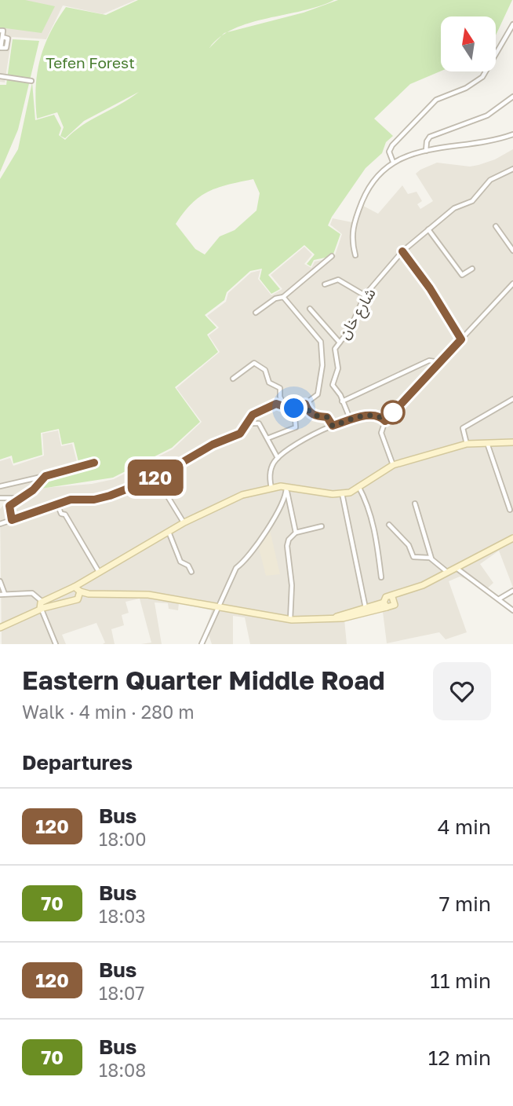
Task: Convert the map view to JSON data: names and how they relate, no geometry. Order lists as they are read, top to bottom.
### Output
{
  "streets": {
    "street": ["شارع خان"]
  },
  "parks": ["Tefen Forest"],
  "lines": ["bus line 120"],
  "north": "top",
  "page": {
    "on_map": "120",
    "heading": [
      ["Eastern Quarter Middle Road", "Walk · 4 min · 280 m"],
      "Departures"
    ],
    "list": [
      {
        "mark": "120",
        "name": "Bus",
        "note": "18:00",
        "value": "4 min"
      },
      {
        "mark": "70",
        "name": "Bus",
        "note": "18:03",
        "value": "7 min"
      },
      {
        "mark": "120",
        "name": "Bus",
        "note": "18:07",
        "value": "11 min"
      },
      {
        "mark": "70",
        "name": "Bus",
        "note": "18:08",
        "value": "12 min"
      }
    ]
  }
}
